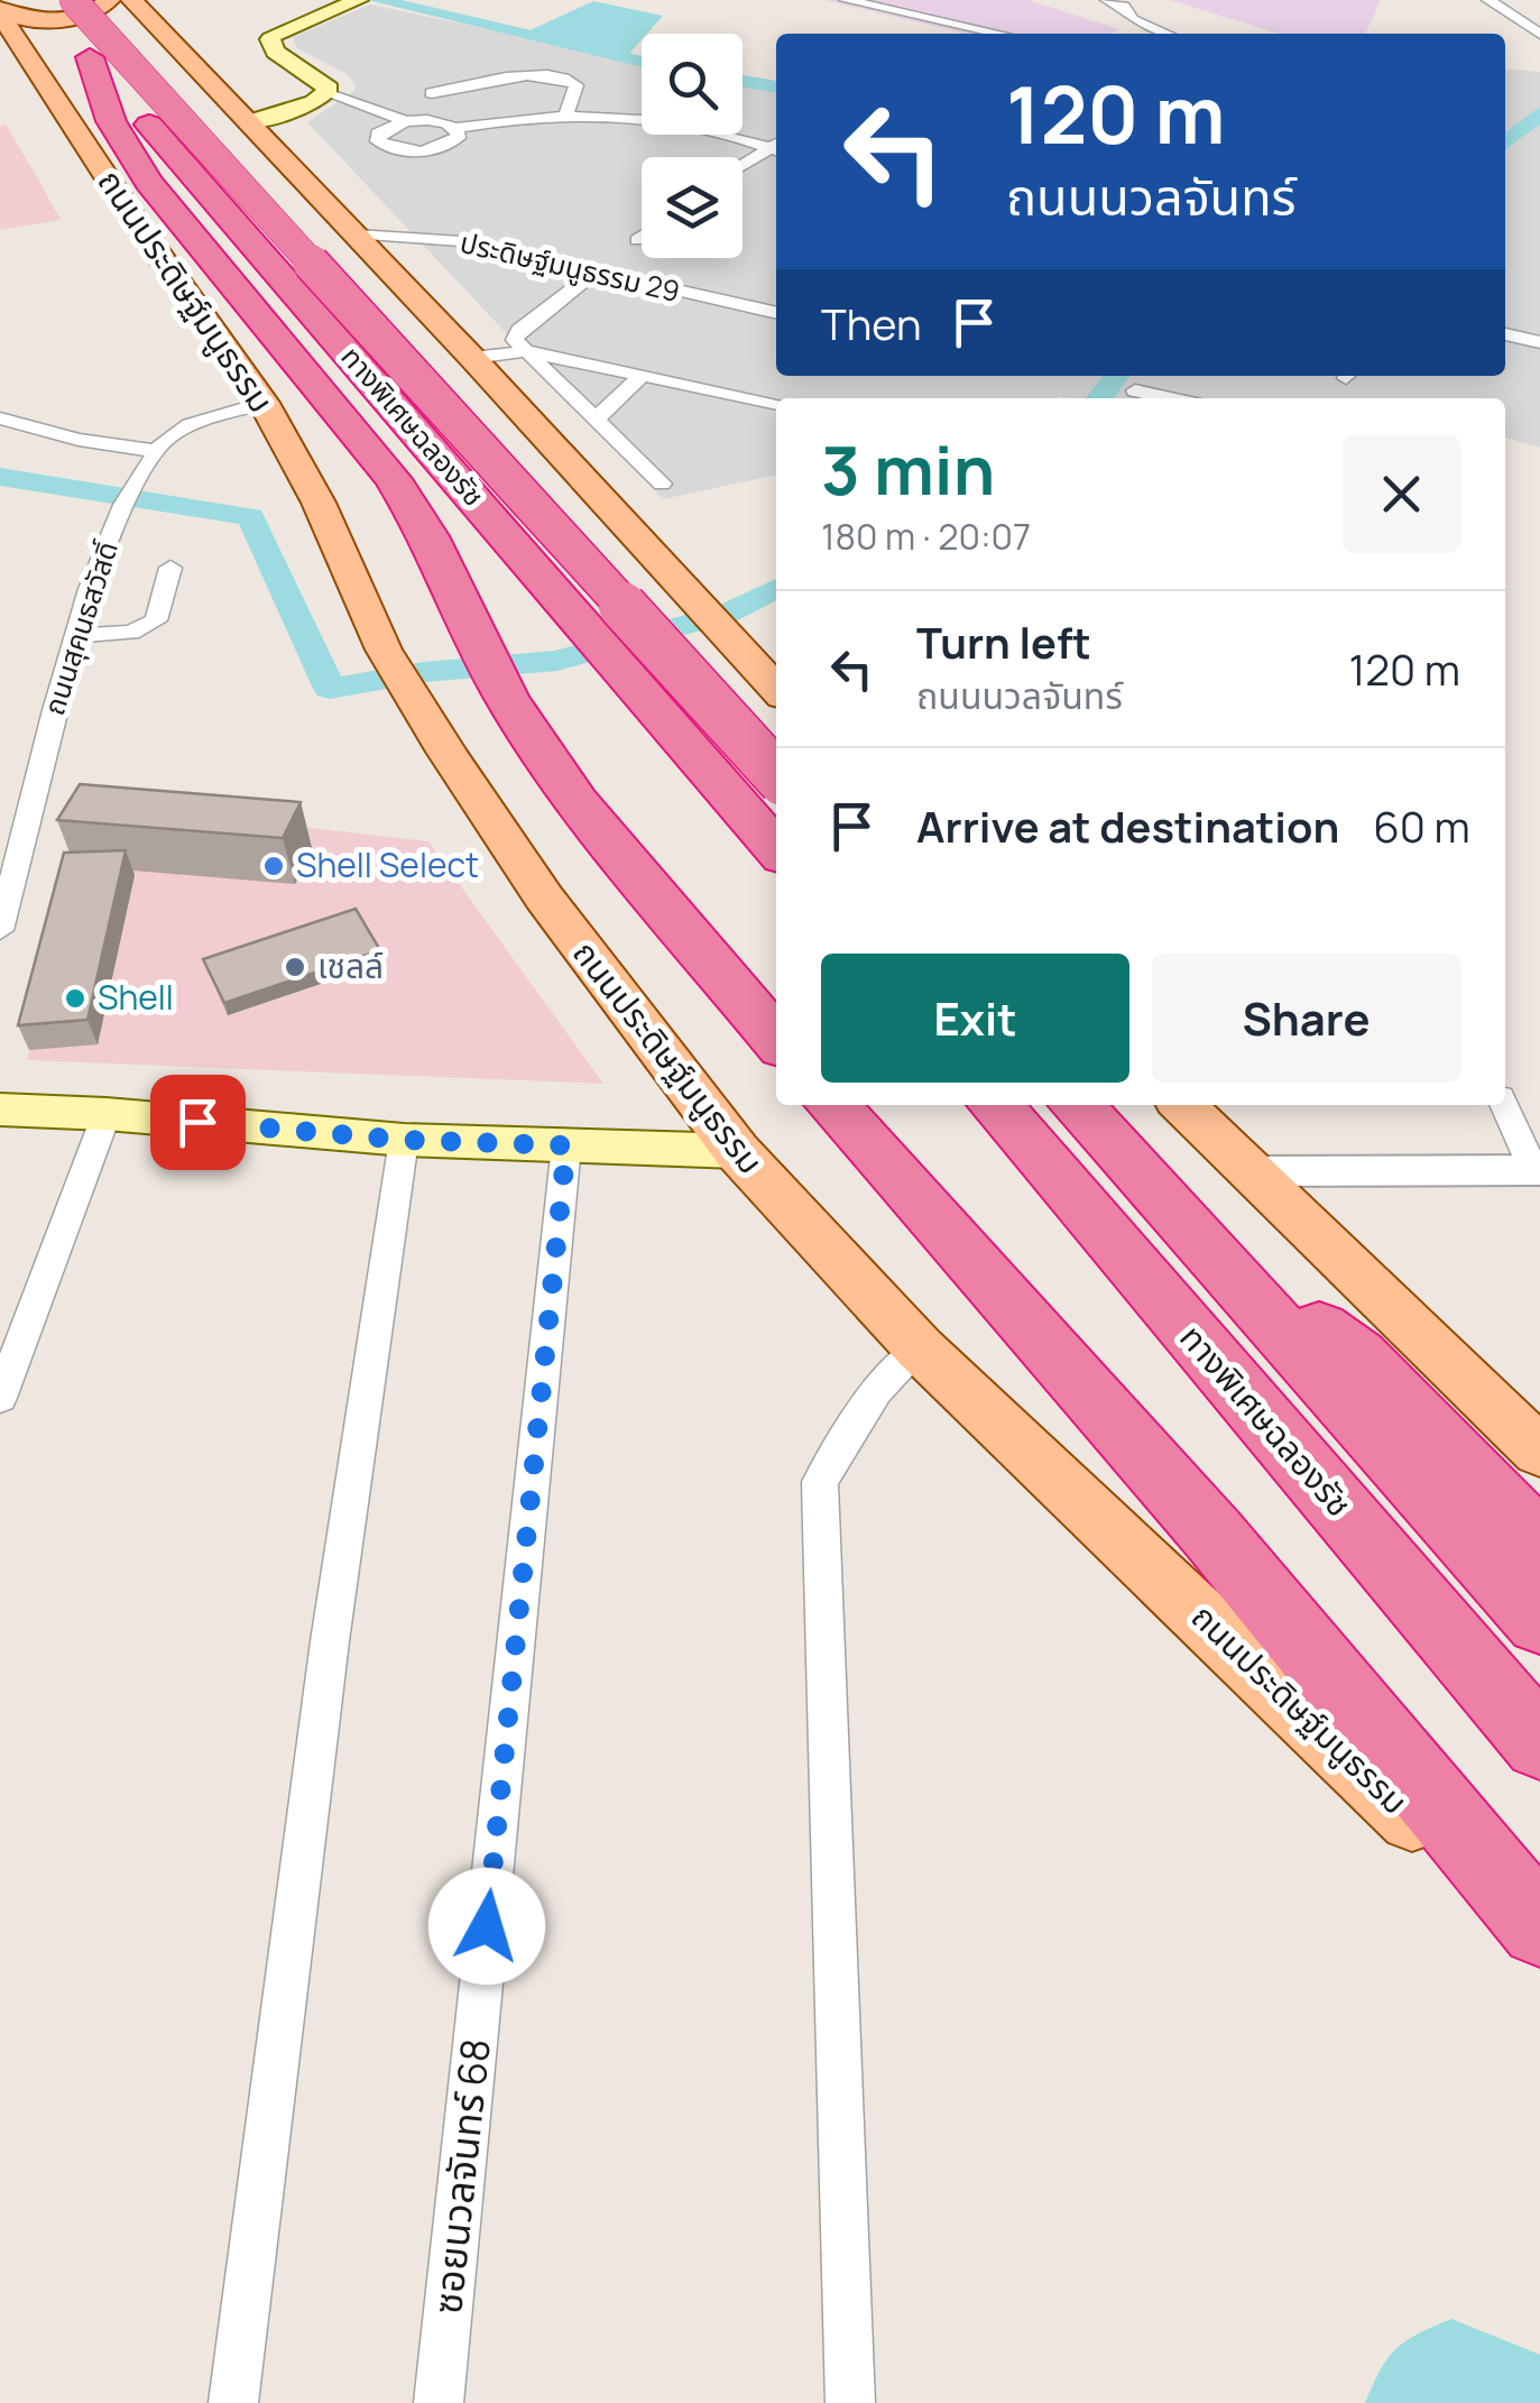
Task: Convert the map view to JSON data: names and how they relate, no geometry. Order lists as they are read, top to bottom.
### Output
{
  "streets": {
    "highway": ["ทางพิเศษฉลองรัช"],
    "main road": ["ถนนประดิษฐ์มนูธรรม"],
    "street": ["ประดิษฐ์มนูธรรม 29", "ถนนสุคนธสวัสดิ์", "ซอยนวลจันทร์ 68"]
  },
  "crossings": [
    ["ถนนประดิษฐ์มนูธรรม", "ถนนสุคนธสวัสดิ์"]
  ],
  "places": ["Shell Select", "เชลล์", "Shell"],
  "page": {
    "turn": ["120 m", "ถนนนวลจันทร์"],
    "then": "Then",
    "heading": ["3 min", "180 m · 20:07"],
    "list": [
      {
        "name": "Turn left",
        "note": "ถนนนวลจันทร์",
        "value": "120 m"
      },
      {
        "name": "Arrive at destination",
        "value": "60 m"
      }
    ],
    "buttons": ["Exit", "Share"]
  }
}
